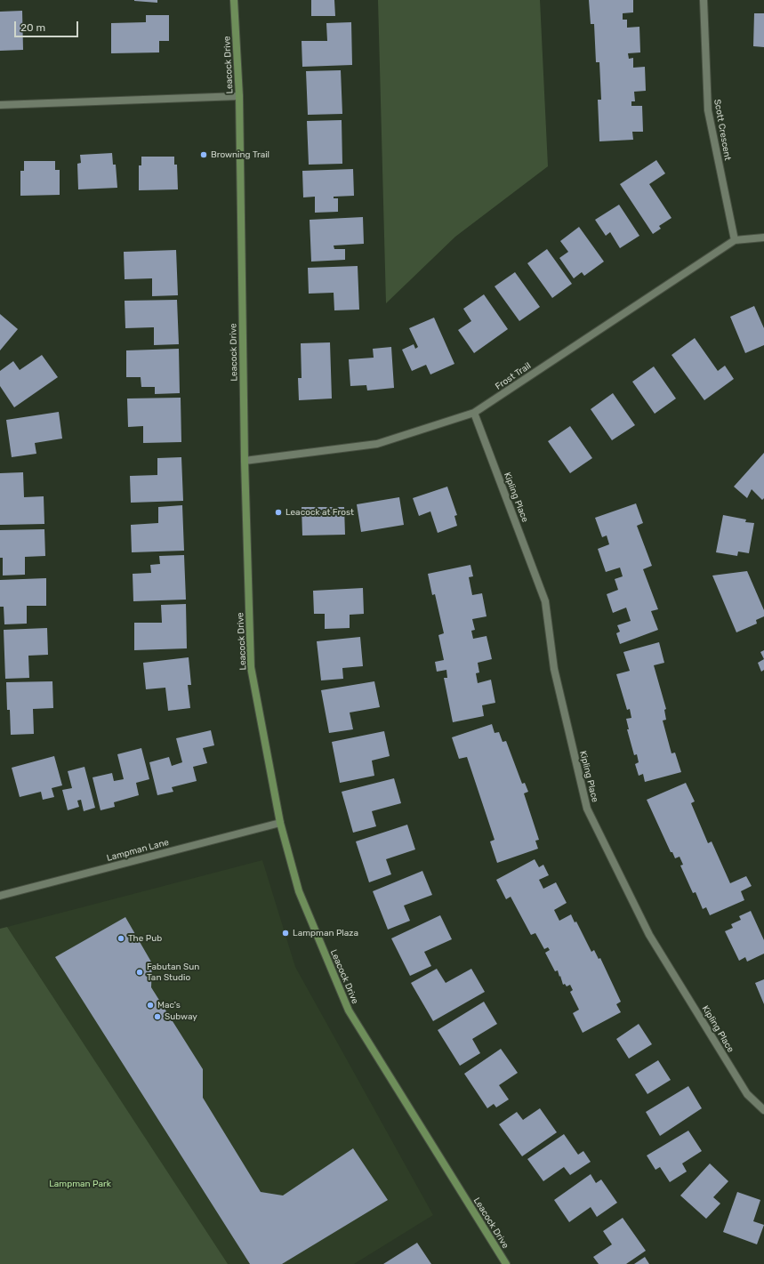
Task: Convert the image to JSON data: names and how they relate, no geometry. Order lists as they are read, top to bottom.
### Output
{
  "streets": {
    "street": [
      "Leacock Drive",
      "Scott Crescent",
      "Frost Trail",
      "Kipling Place",
      "Lampman Lane"
    ]
  },
  "crossings": [
    ["Leacock Drive", "Frost Trail"],
    ["Leacock Drive", "Lampman Lane"],
    ["Scott Crescent", "Frost Trail"],
    ["Frost Trail", "Kipling Place"]
  ],
  "parks": ["Lampman Park"],
  "places": [
    "Browning Trail",
    "Leacock at Frost",
    "Lampman Plaza",
    "The Pub",
    "Fabutan Sun Tan Studio",
    "Mac's",
    "Subway"
  ],
  "scale_bar": "20 m"
}
